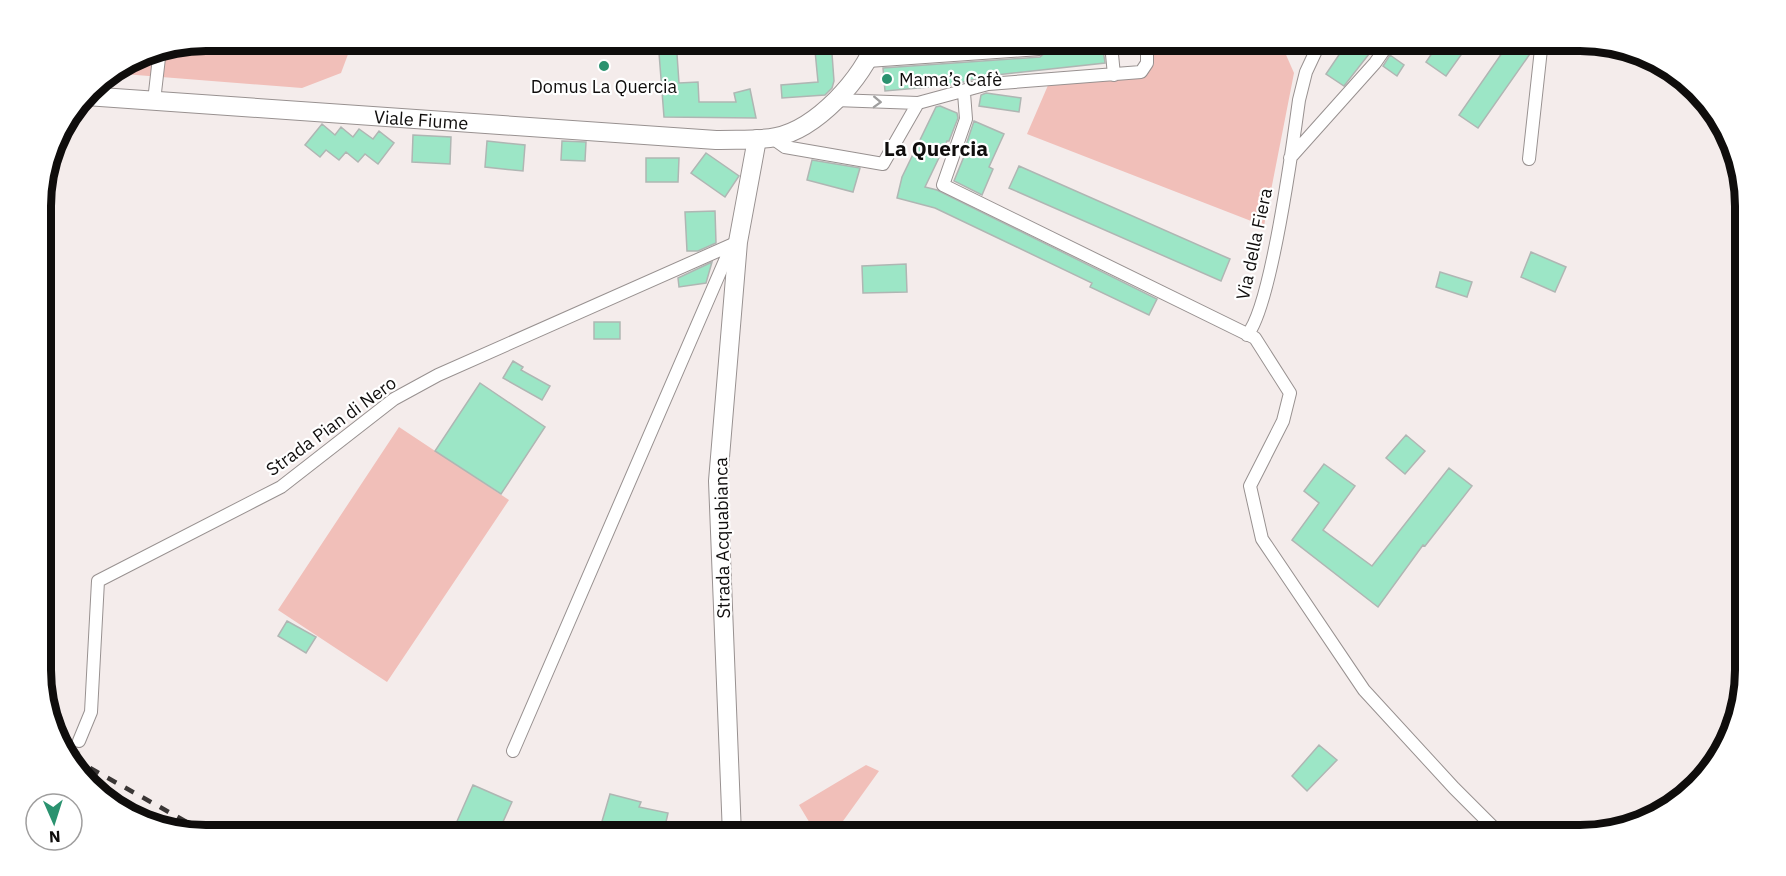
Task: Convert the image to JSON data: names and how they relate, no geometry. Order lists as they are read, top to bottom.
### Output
{
  "streets": {
    "main road": ["Viale Fiume", "Strada Acquabianca"],
    "street": ["Via della Fiera", "Strada Pian di Nero"]
  },
  "crossings": [
    ["Viale Fiume", "Strada Acquabianca"],
    ["Strada Pian di Nero", "Strada Acquabianca"]
  ],
  "districts": ["La Quercia"],
  "places": ["Domus La Quercia", "Mama’s Cafè"],
  "north": "bottom"
}
